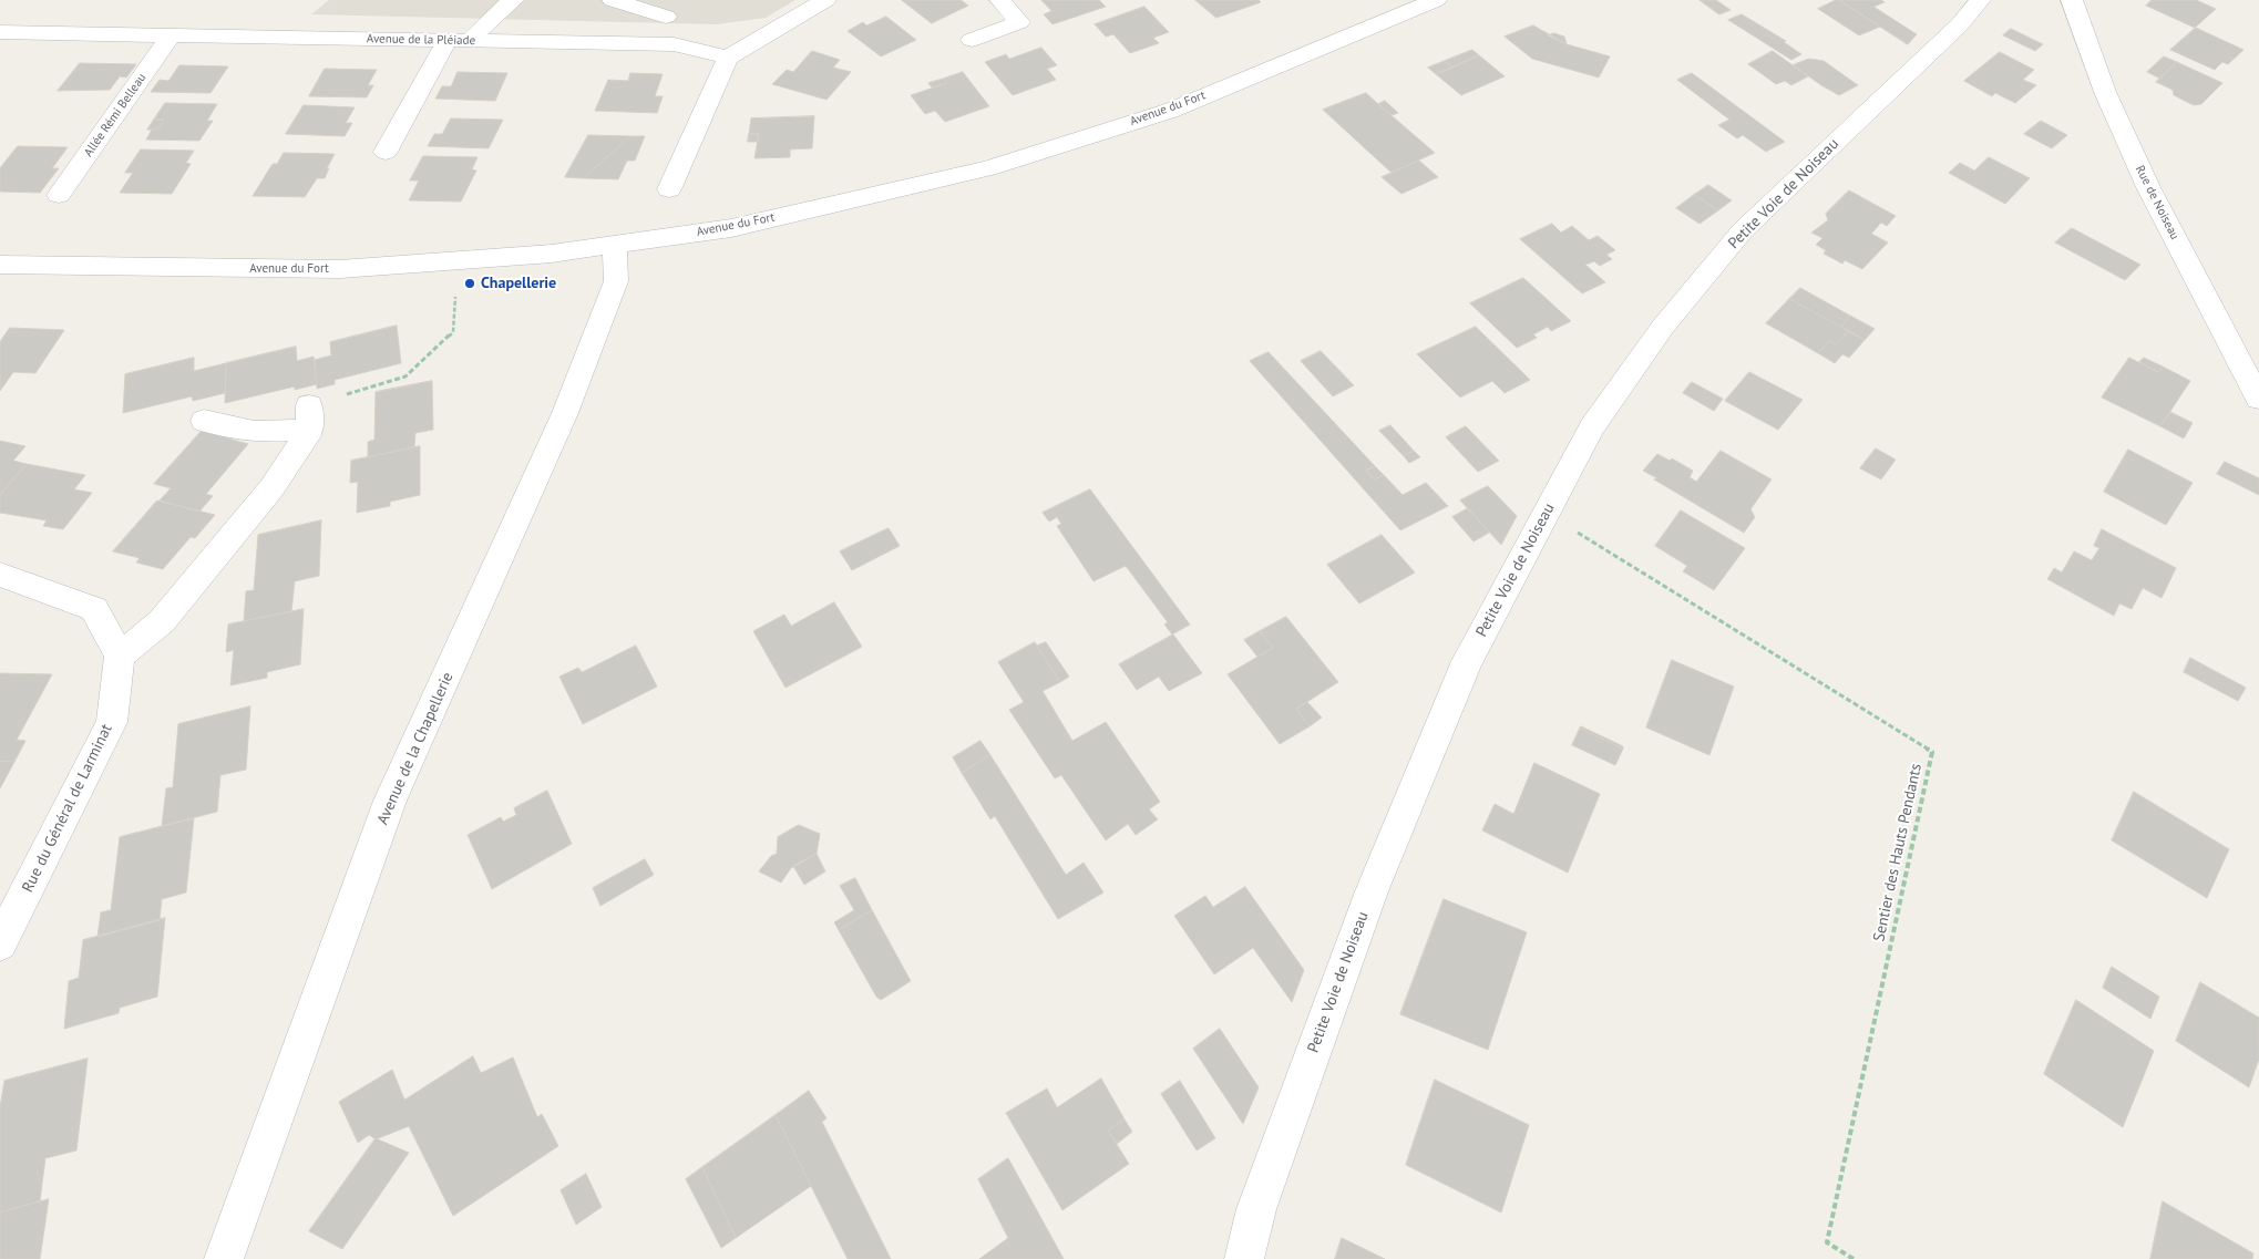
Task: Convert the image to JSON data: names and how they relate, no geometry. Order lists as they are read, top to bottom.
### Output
{
  "streets": {
    "street": [
      "Avenue de la Pléiade",
      "Avenue du Fort",
      "Allée Rémi Belleau",
      "Petite Voie de Noiseau",
      "Rue de Noiseau",
      "Avenue de la Chapellerie",
      "Rue du Général de Larminat"
    ],
    "path": ["Sentier des Hauts Pendants"]
  },
  "crossings": [
    ["Avenue de la Pléiade", "Allée Rémi Belleau"],
    ["Avenue du Fort", "Avenue de la Chapellerie"],
    ["Petite Voie de Noiseau", "Sentier des Hauts Pendants"]
  ],
  "places": ["Chapellerie"]
}
